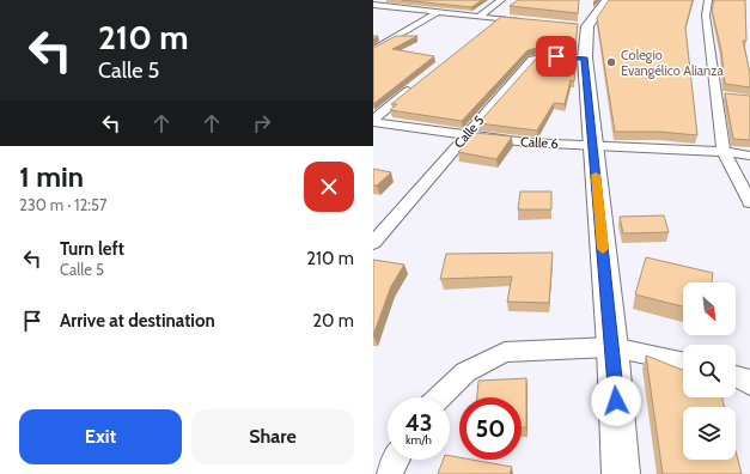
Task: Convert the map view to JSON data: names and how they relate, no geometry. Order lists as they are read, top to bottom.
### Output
{
  "streets": {
    "street": ["Calle 5", "Calle 6"]
  },
  "crossings": [
    ["Calle 5", "Calle 6"]
  ],
  "places": ["Colegio Evangélico Alianza"],
  "north": "bottom right",
  "page": {
    "turn": ["210 m", "Calle 5"],
    "heading": ["1 min", "230 m · 12:57"],
    "list": [
      {
        "name": "Turn left",
        "note": "Calle 5",
        "value": "210 m"
      },
      {
        "name": "Arrive at destination",
        "value": "20 m"
      }
    ],
    "speed": "43 km/h",
    "limit": "50",
    "buttons": ["Exit", "Share"]
  }
}
